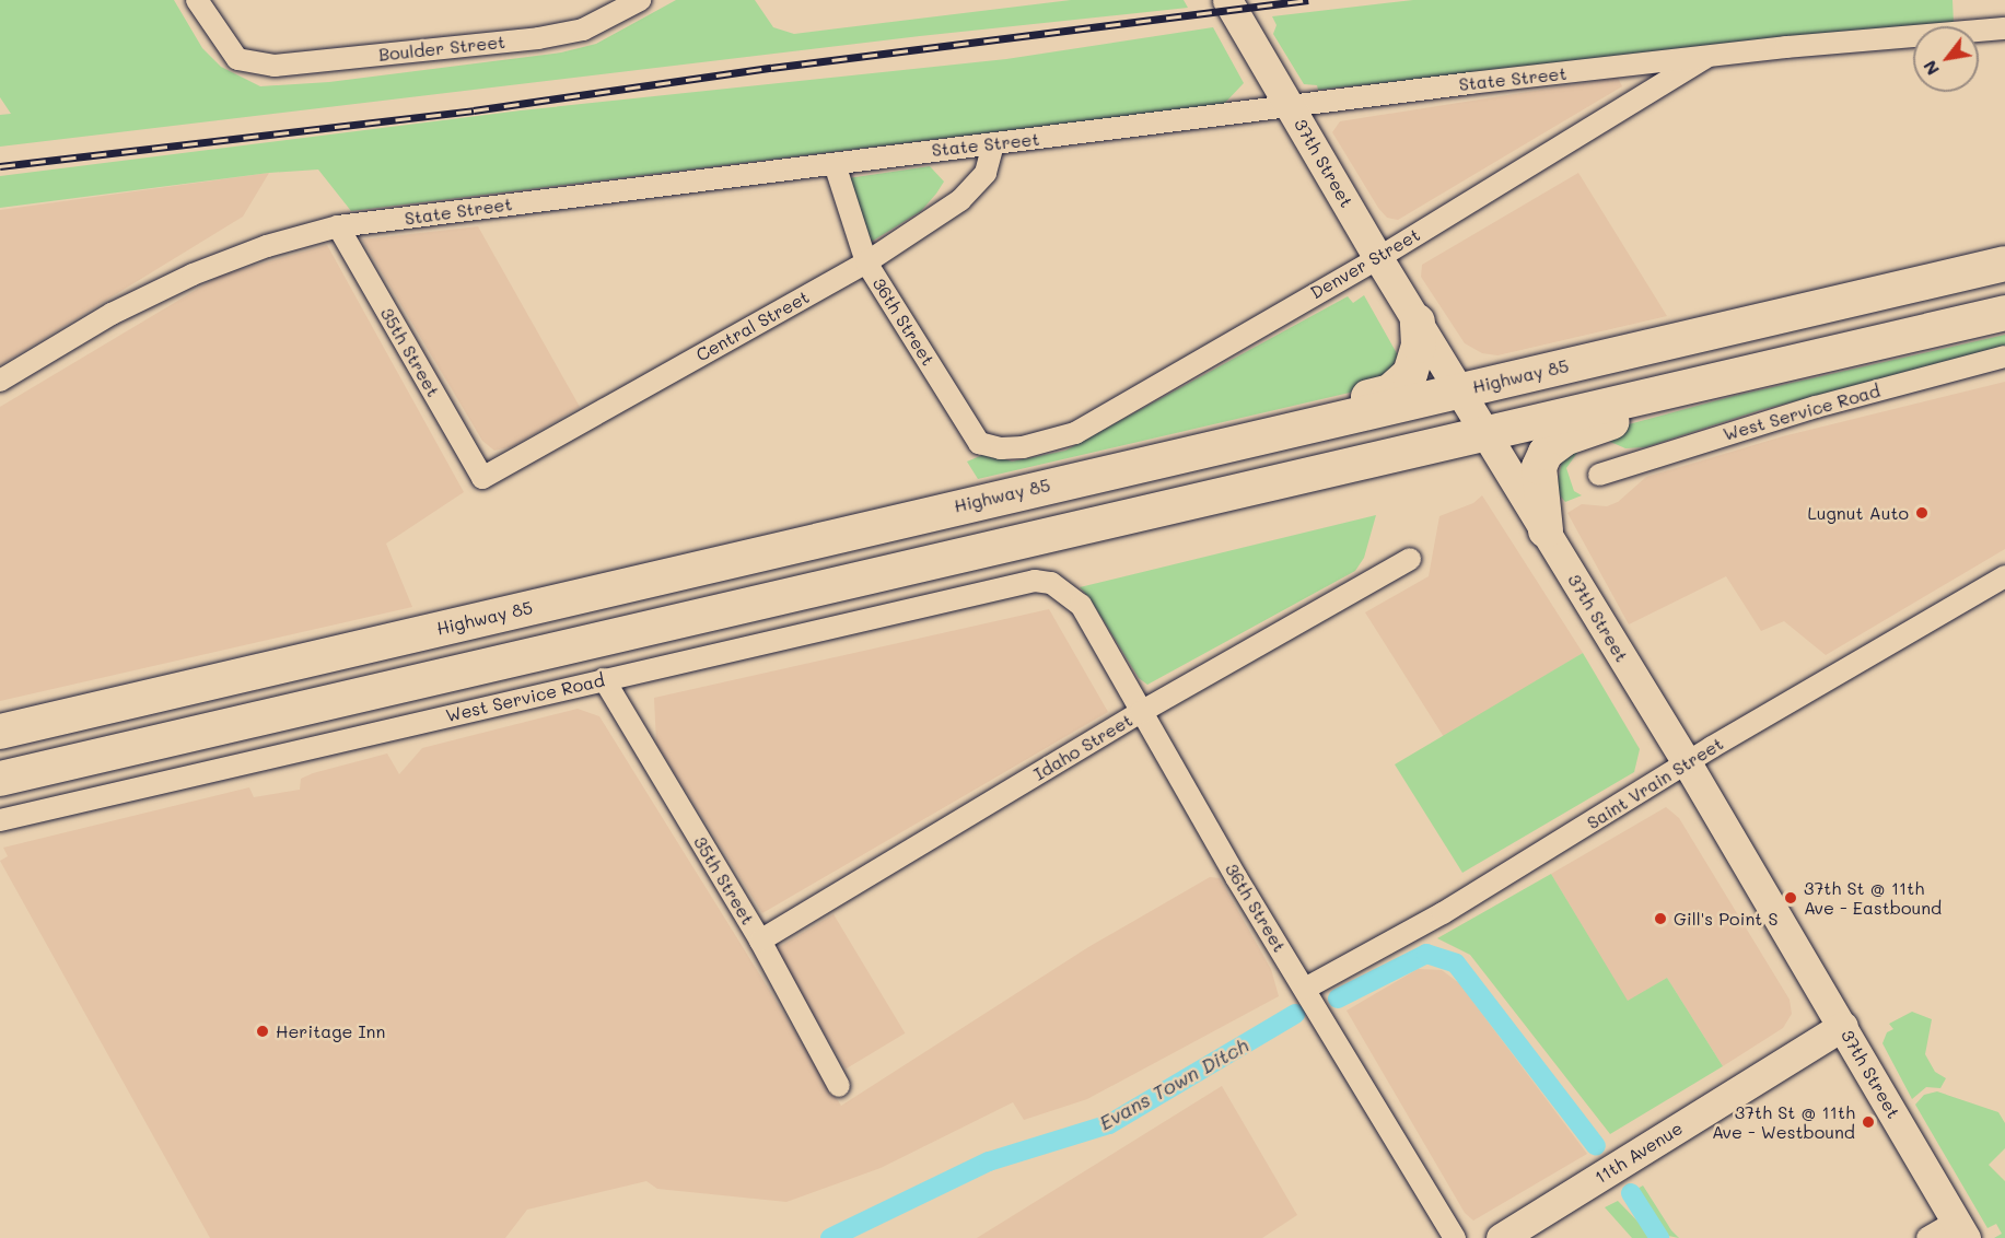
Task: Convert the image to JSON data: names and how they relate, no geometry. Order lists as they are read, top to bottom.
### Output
{
  "streets": {
    "highway": ["Highway 85"],
    "main road": ["37th Street", "11th Avenue"],
    "street": [
      "Boulder Street",
      "State Street",
      "Denver Street",
      "36th Street",
      "Central Street",
      "35th Street",
      "West Service Road",
      "Idaho Street",
      "Saint Vrain Street"
    ]
  },
  "crossings": [
    ["State Street", "37th Street"],
    ["State Street", "Denver Street"],
    ["State Street", "36th Street"],
    ["State Street", "Central Street"],
    ["State Street", "35th Street"],
    ["37th Street", "Denver Street"],
    ["37th Street", "Highway 85"],
    ["37th Street", "Saint Vrain Street"],
    ["37th Street", "11th Avenue"],
    ["Denver Street", "36th Street"],
    ["36th Street", "Central Street"],
    ["36th Street", "West Service Road"],
    ["36th Street", "Idaho Street"],
    ["36th Street", "Saint Vrain Street"],
    ["Central Street", "35th Street"],
    ["35th Street", "West Service Road"],
    ["35th Street", "Idaho Street"]
  ],
  "water": ["Evans Town Ditch"],
  "places": [
    "Lugnut Auto",
    "37th St @ 11th Ave - Eastbound",
    "Gill's Point S",
    "Heritage Inn",
    "37th St @ 11th Ave - Westbound"
  ],
  "north": "bottom left"
}
